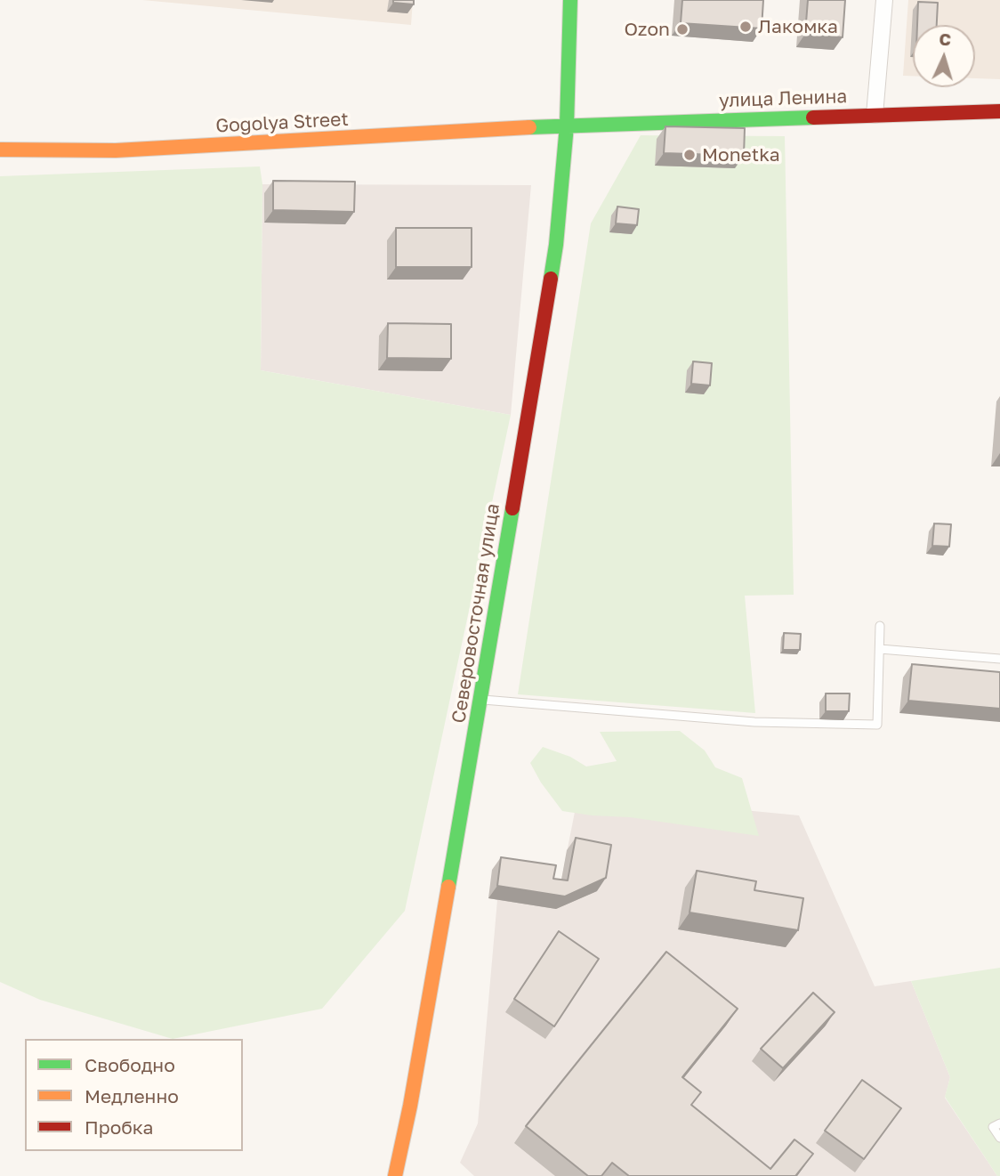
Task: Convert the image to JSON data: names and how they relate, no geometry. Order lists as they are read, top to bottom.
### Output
{
  "streets": {
    "main road": ["улица Ленина", "Gogolya Street", "Северовосточная улица"]
  },
  "crossings": [
    ["улица Ленина", "Gogolya Street"],
    ["улица Ленина", "Северовосточная улица"],
    ["Gogolya Street", "Северовосточная улица"]
  ],
  "places": ["Лакомка", "Ozon", "Monetka"],
  "legend": ["Свободно", "Медленно", "Пробка"],
  "north": "top"
}
